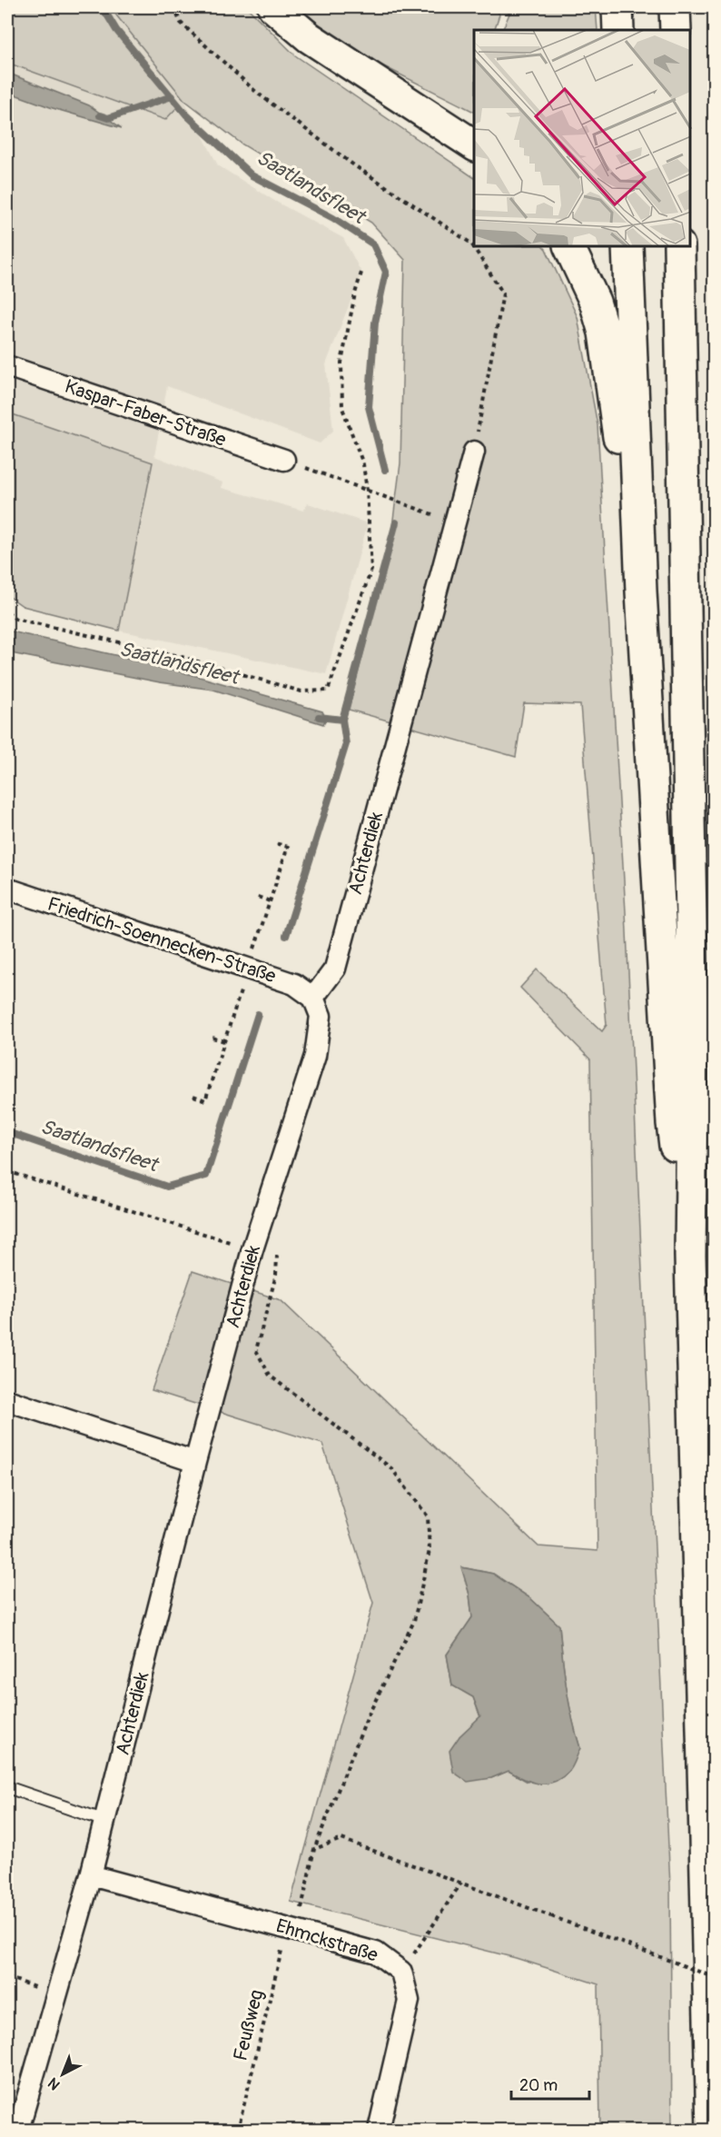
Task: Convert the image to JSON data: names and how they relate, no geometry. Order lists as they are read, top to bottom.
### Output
{
  "streets": {
    "street": [
      "Kaspar-Faber-Straße",
      "Achterdiek",
      "Friedrich-Soennecken-Straße",
      "Ehmckstraße"
    ],
    "path": ["Feußweg"]
  },
  "crossings": [
    ["Achterdiek", "Friedrich-Soennecken-Straße"],
    ["Achterdiek", "Ehmckstraße"],
    ["Achterdiek", "Feußweg"],
    ["Ehmckstraße", "Feußweg"]
  ],
  "water": ["Saatlandsfleet"],
  "scale_bar": "20 m",
  "north": "bottom left"
}
